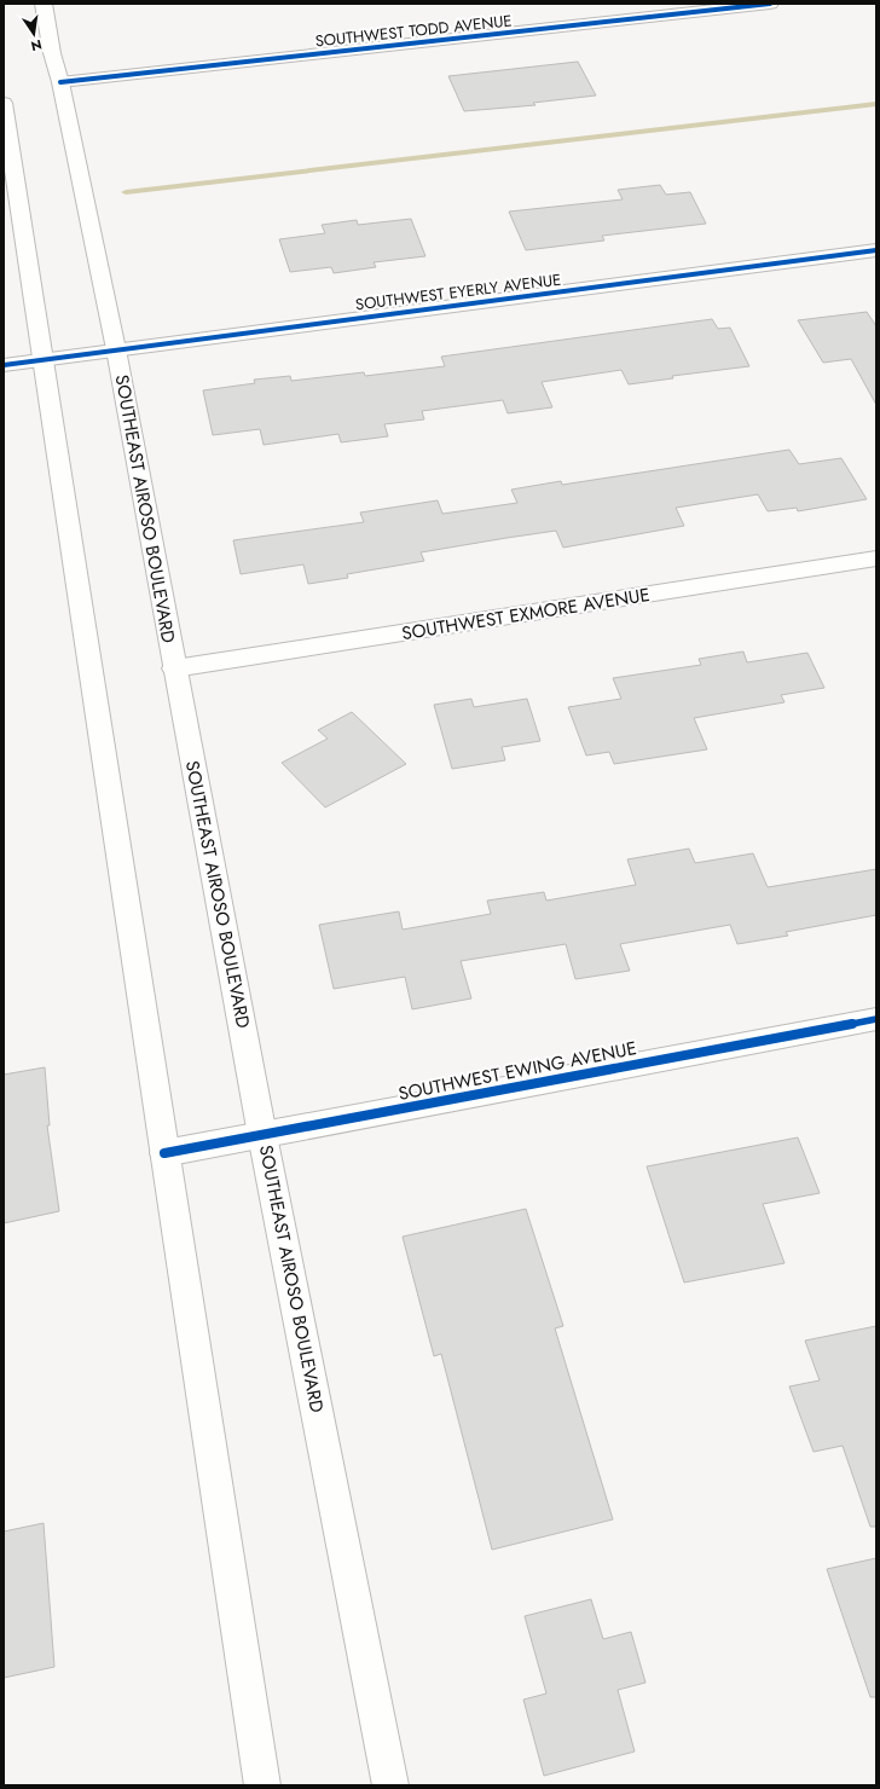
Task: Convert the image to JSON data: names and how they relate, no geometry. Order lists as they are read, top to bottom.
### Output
{
  "streets": {
    "main road": [
      "SOUTHWEST TODD AVENUE",
      "SOUTHWEST EYERLY AVENUE",
      "SOUTHEAST AIROSO BOULEVARD",
      "SOUTHWEST EXMORE AVENUE",
      "SOUTHWEST EWING AVENUE"
    ]
  },
  "crossings": [
    ["SOUTHWEST TODD AVENUE", "SOUTHEAST AIROSO BOULEVARD"],
    ["SOUTHWEST EYERLY AVENUE", "SOUTHEAST AIROSO BOULEVARD"],
    ["SOUTHEAST AIROSO BOULEVARD", "SOUTHWEST EXMORE AVENUE"],
    ["SOUTHEAST AIROSO BOULEVARD", "SOUTHWEST EWING AVENUE"]
  ],
  "north": "bottom"
}
